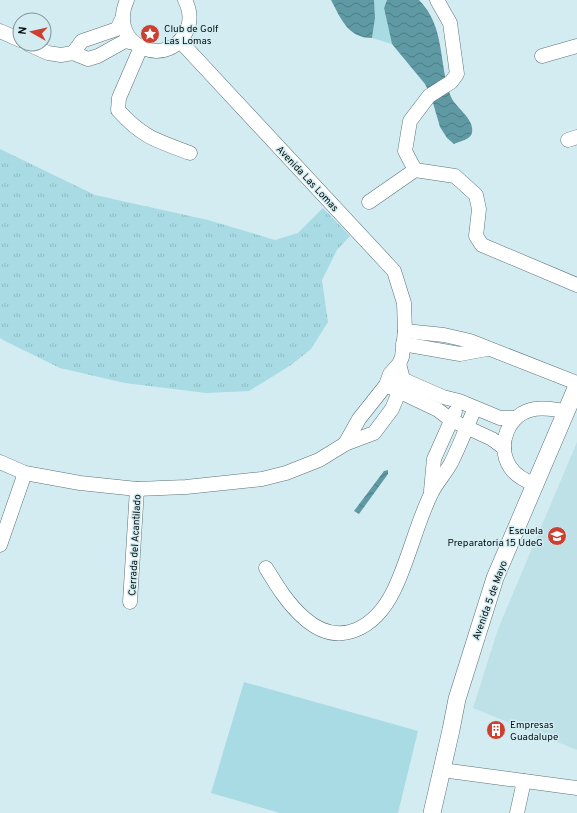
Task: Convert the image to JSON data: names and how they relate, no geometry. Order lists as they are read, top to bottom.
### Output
{
  "streets": {
    "main road": ["Avenida 5 de Mayo"],
    "street": ["Avenida Las Lomas", "Cerrada del Acantilado"]
  },
  "places": {
    "place": ["Club de Golf Las Lomas"],
    "school or university": ["Escuela Preparatoria 15 UdeG"],
    "building": ["Empresas Guadalupe"]
  },
  "north": "left"
}
